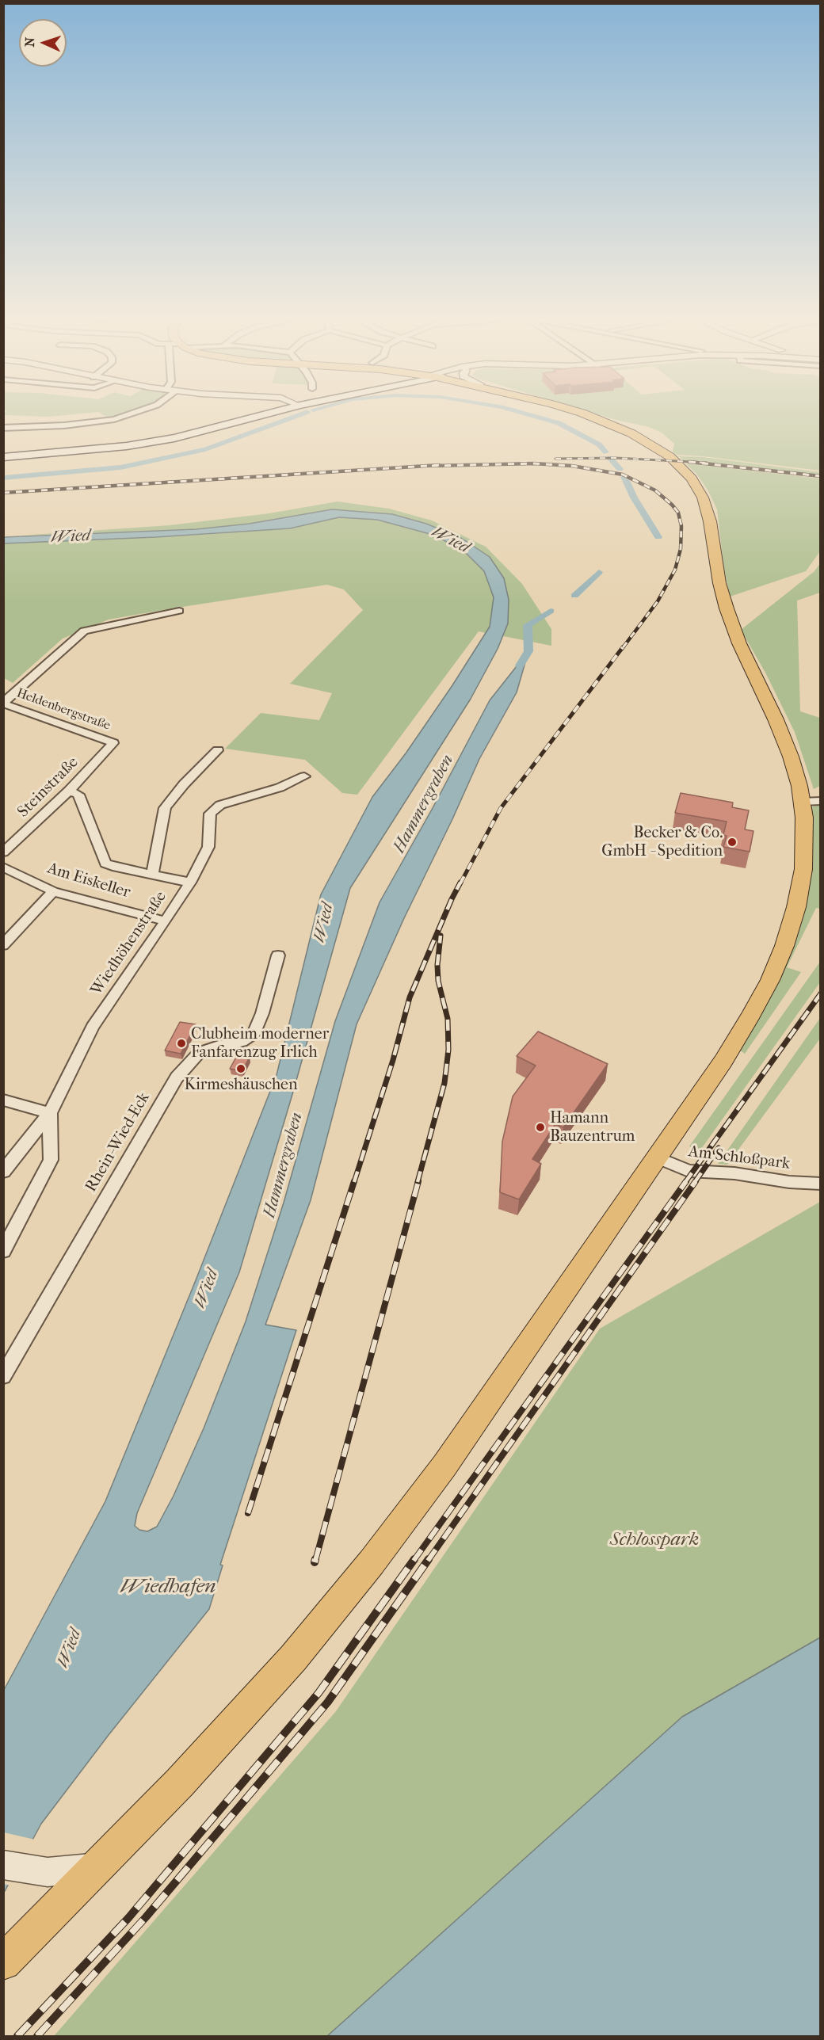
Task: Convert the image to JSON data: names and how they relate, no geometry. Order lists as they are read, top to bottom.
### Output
{
  "streets": {
    "street": [
      "Heldenbergstraße",
      "Steinstraße",
      "Am Eiskeller",
      "Wiedhöhenstraße",
      "Rhein-Wied-Eck",
      "Am Schloßpark"
    ]
  },
  "crossings": [
    ["Heldenbergstraße", "Steinstraße"],
    ["Am Eiskeller", "Wiedhöhenstraße"]
  ],
  "water": ["Wied", "Hammergraben", "Wiedhafen"],
  "parks": ["Schlosspark"],
  "places": [
    "Becker & Co. GmbH - Spedition",
    "Clubheim moderner Fanfarenzug Irlich",
    "Kirmeshäuschen",
    "Hamann Bauzentrum"
  ],
  "north": "left"
}
